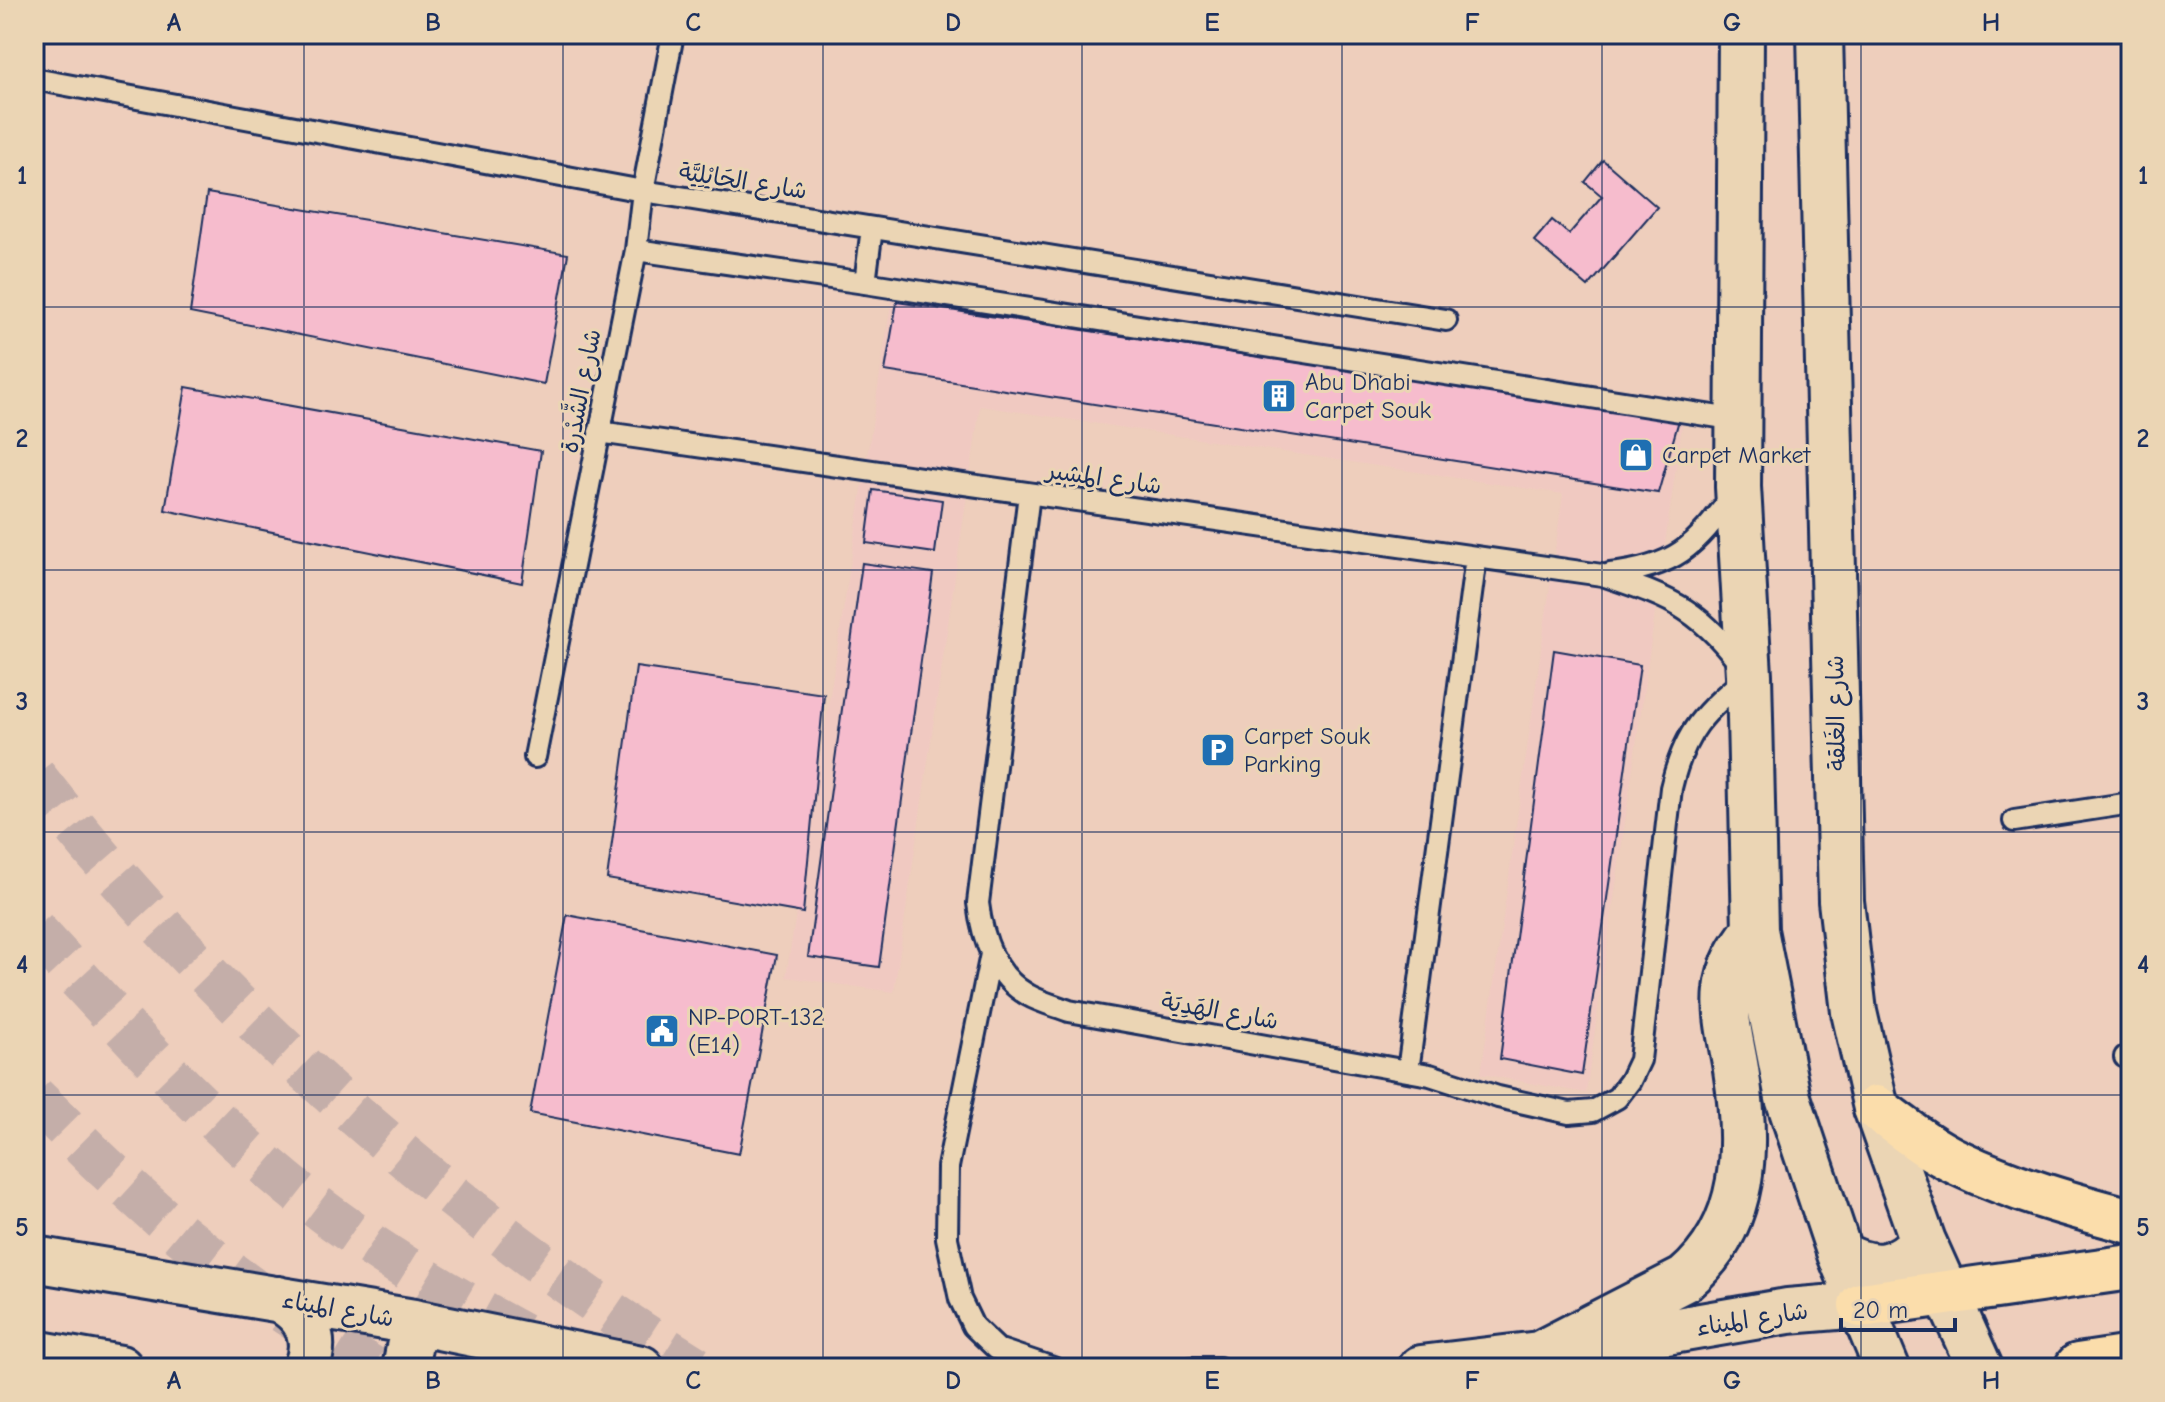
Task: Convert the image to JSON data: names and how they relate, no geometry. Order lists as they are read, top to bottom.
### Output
{
  "streets": {
    "main road": ["شارع الغَلقة", "شارع الميناء"],
    "lane": [
      "شارع الحَايْلِيَّة",
      "شارع الشَّدْرة",
      "شارع المِشِير",
      "شارع الهَدِيَة"
    ]
  },
  "crossings": [
    ["شارع الحَايْلِيَّة", "شارع الشَّدْرة"],
    ["شارع الشَّدْرة", "شارع المِشِير"],
    ["شارع المِشِير", "شارع الهَدِيَة"],
    ["شارع الغَلقة", "شارع الميناء"]
  ],
  "places": {
    "building": ["Abu Dhabi Carpet Souk"],
    "shop": ["Carpet Market"],
    "parking": ["Carpet Souk Parking"],
    "public building": ["NP-PORT-132 (E14)"]
  },
  "scale_bar": "20 m",
  "grid": {
    "columns": [
      "A",
      "B",
      "C",
      "D",
      "E",
      "F",
      "G",
      "H"
    ],
    "rows": [
      "1",
      "2",
      "3",
      "4",
      "5"
    ]
  }
}
